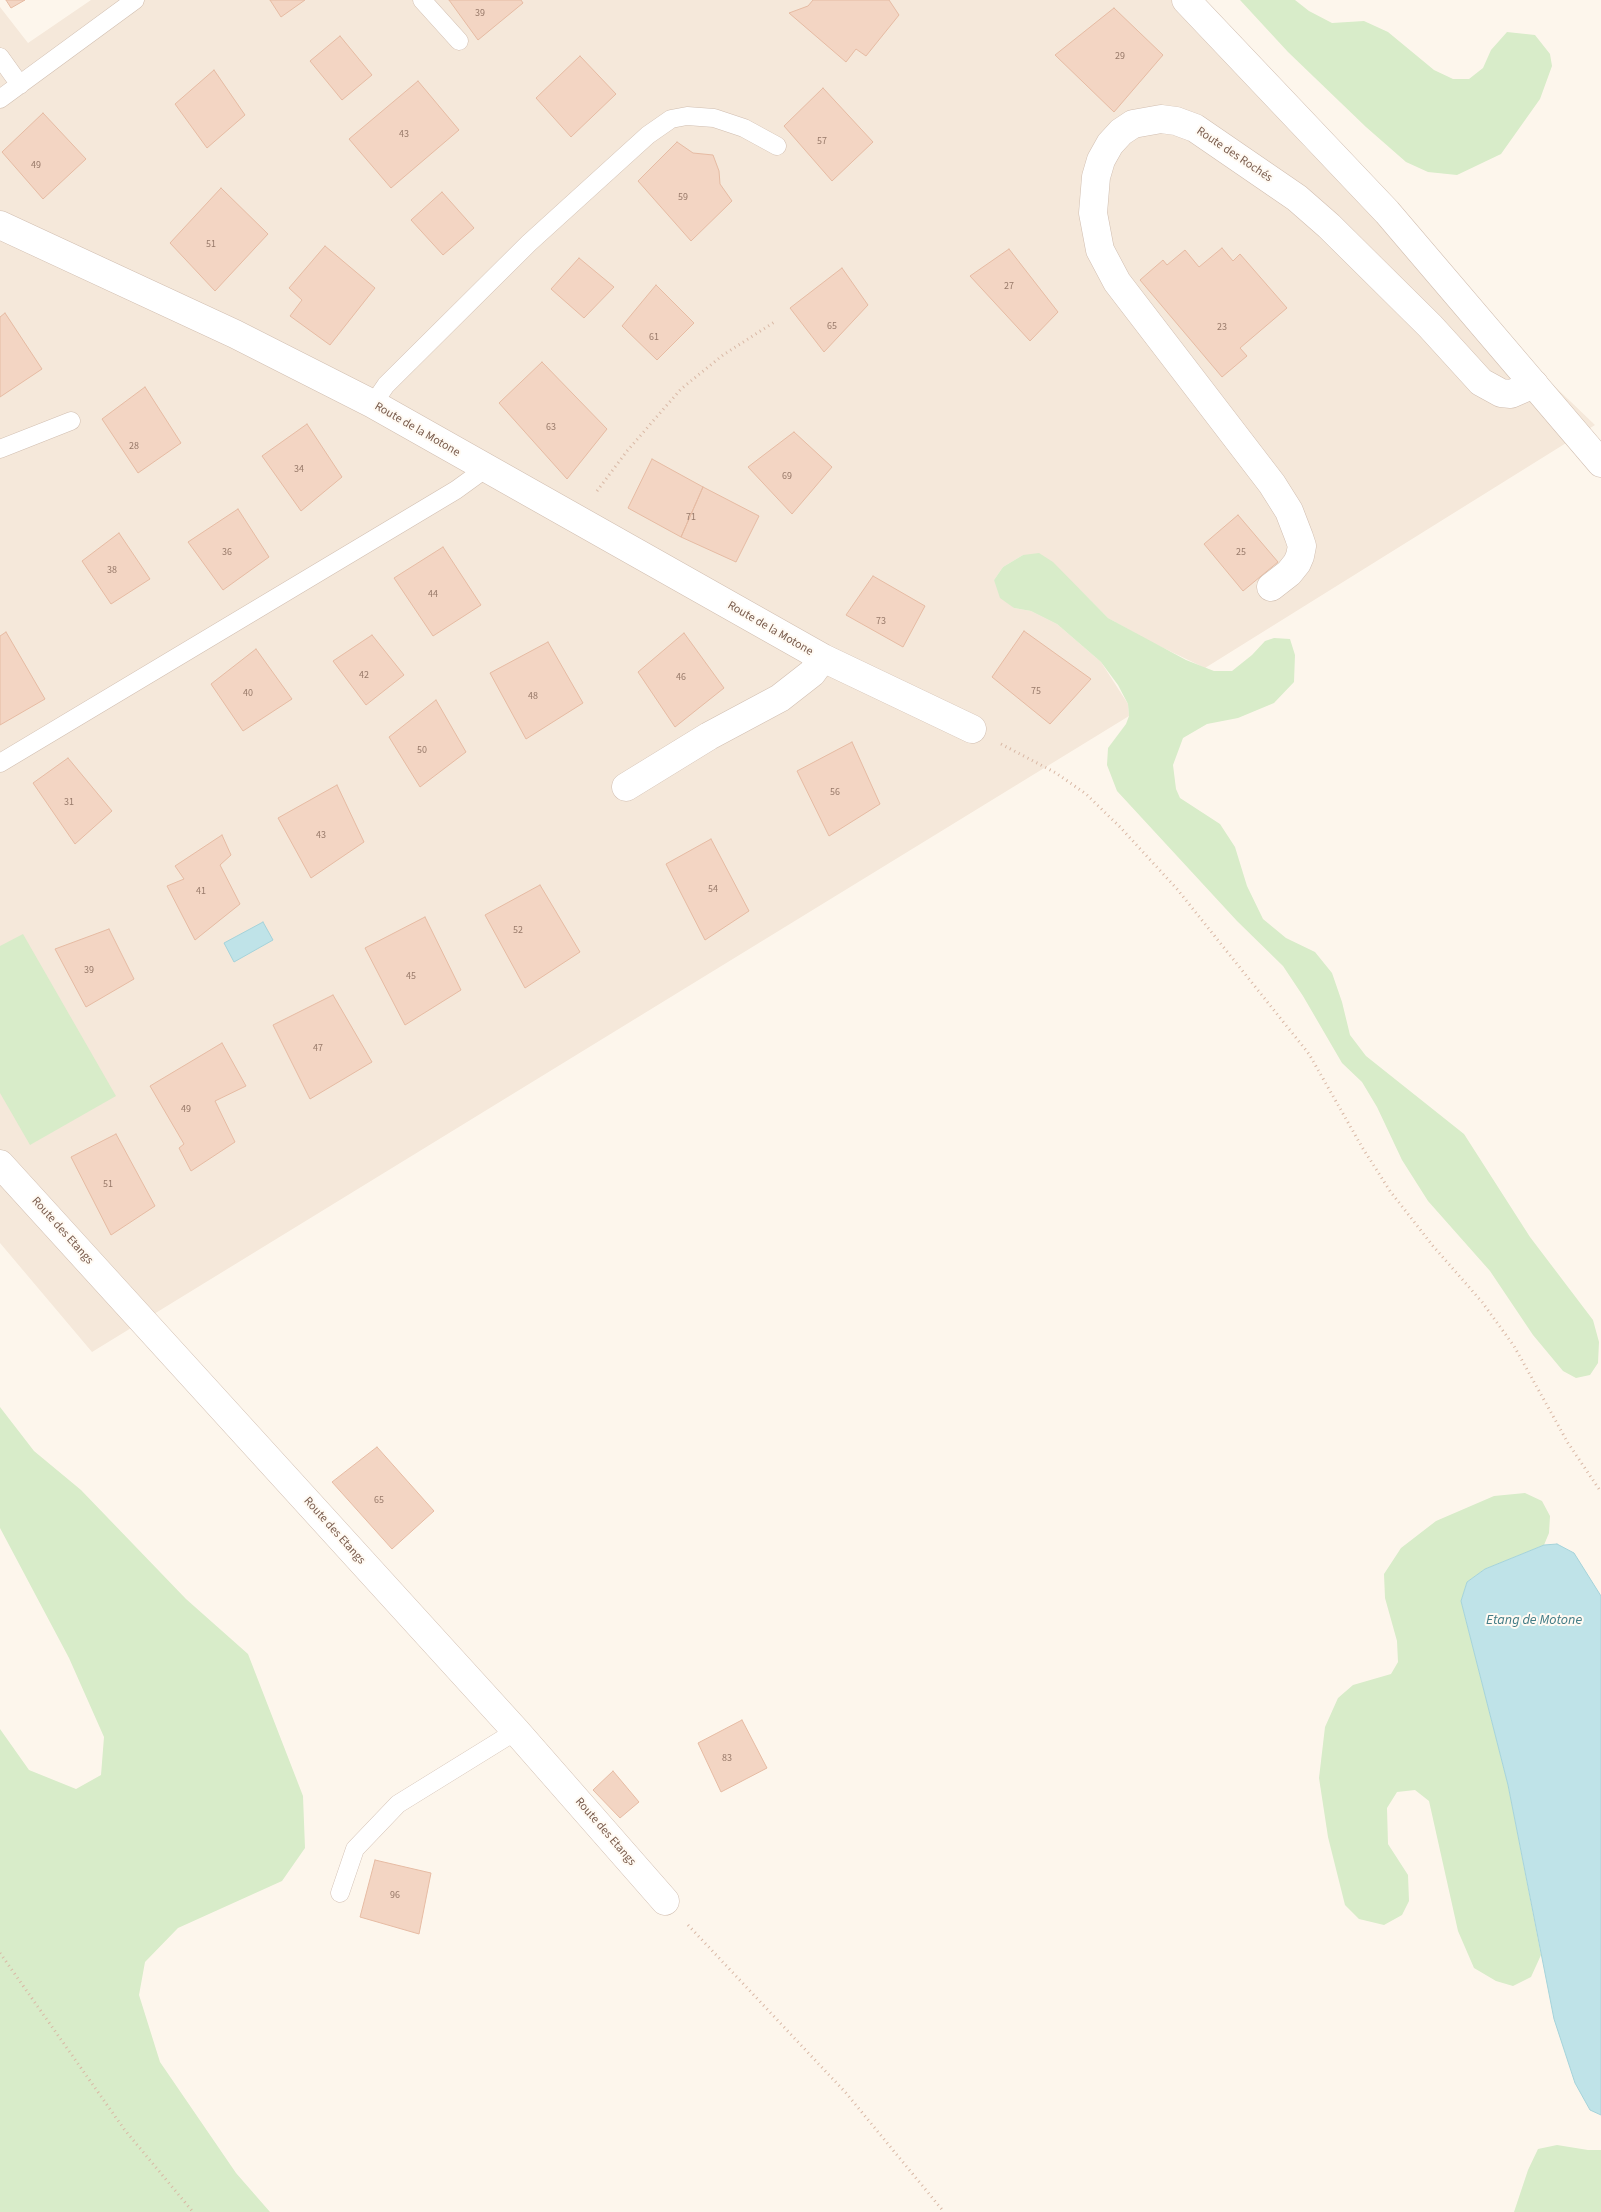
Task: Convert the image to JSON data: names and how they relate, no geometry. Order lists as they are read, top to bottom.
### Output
{
  "streets": {
    "street": ["Route des Rochés", "Route de la Motone", "Route des Etangs"]
  },
  "water": ["Etang de Motone"],
  "house_numbers": [
    "39",
    "29",
    "43",
    "57",
    "49",
    "59",
    "51",
    "27",
    "65",
    "23",
    "61",
    "63",
    "28",
    "34",
    "69",
    "71",
    "36",
    "25",
    "38",
    "44",
    "73",
    "42",
    "46",
    "75",
    "40",
    "48",
    "50",
    "56",
    "31",
    "43",
    "54",
    "41",
    "52",
    "39",
    "45",
    "47",
    "49",
    "51",
    "65",
    "83",
    "96"
  ]
}
